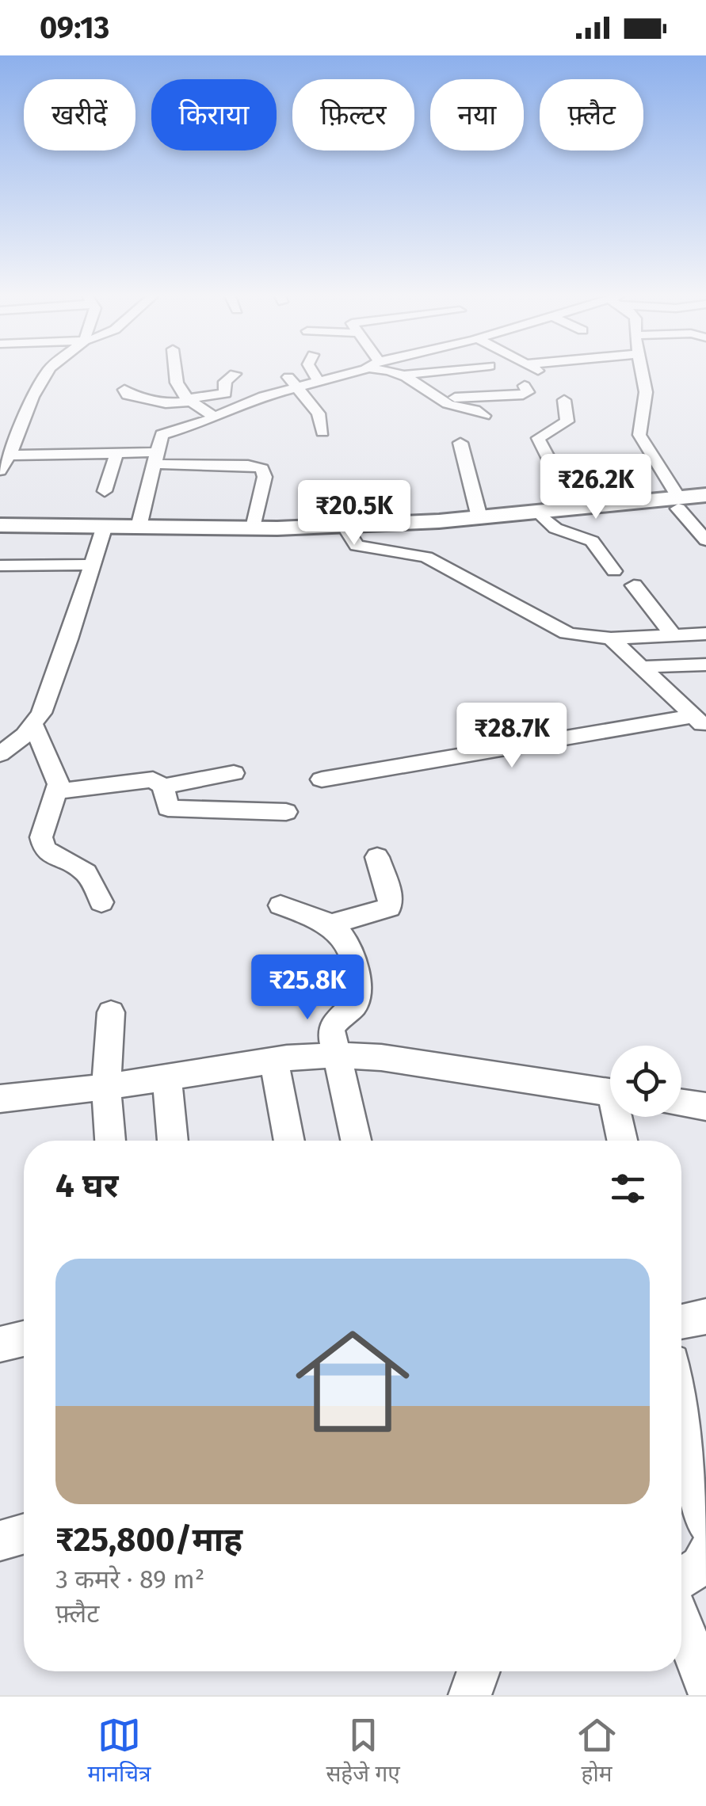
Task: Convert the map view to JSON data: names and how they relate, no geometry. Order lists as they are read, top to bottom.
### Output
{
  "page": {
    "status": "09:13",
    "chip": [
      "खरीदें",
      "किराया",
      "फ़िल्टर",
      "नया",
      "फ़्लैट"
    ],
    "price": [
      "₹26.2K",
      "₹20.5K",
      "₹28.7K",
      "₹25.8K"
    ],
    "heading": "4 घर",
    "list": [
      {
        "name": "₹25,800/माह",
        "note": "3 कमरे · 89 m² · फ़्लैट"
      }
    ],
    "tabs": ["मानचित्र", "सहेजे गए", "होम"]
  }
}
